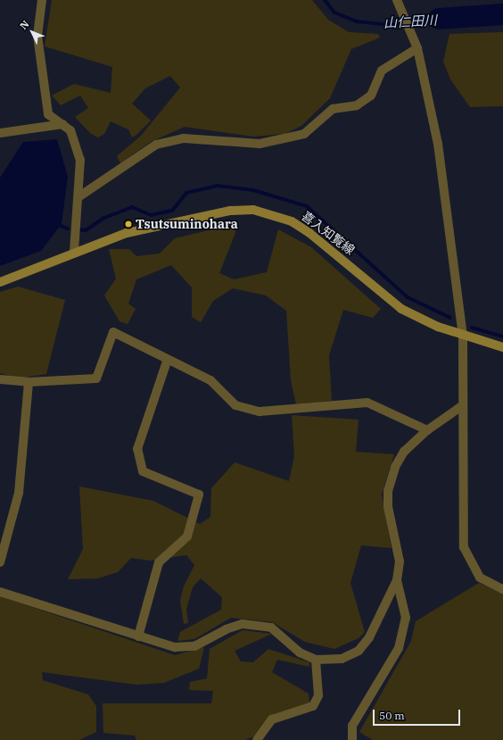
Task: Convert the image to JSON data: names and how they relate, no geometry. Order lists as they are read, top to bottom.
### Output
{
  "streets": {
    "main road": ["喜入知覧線"]
  },
  "water": ["山仁田川"],
  "places": ["Tsutsuminohara"],
  "scale_bar": "50 m",
  "north": "top left"
}
